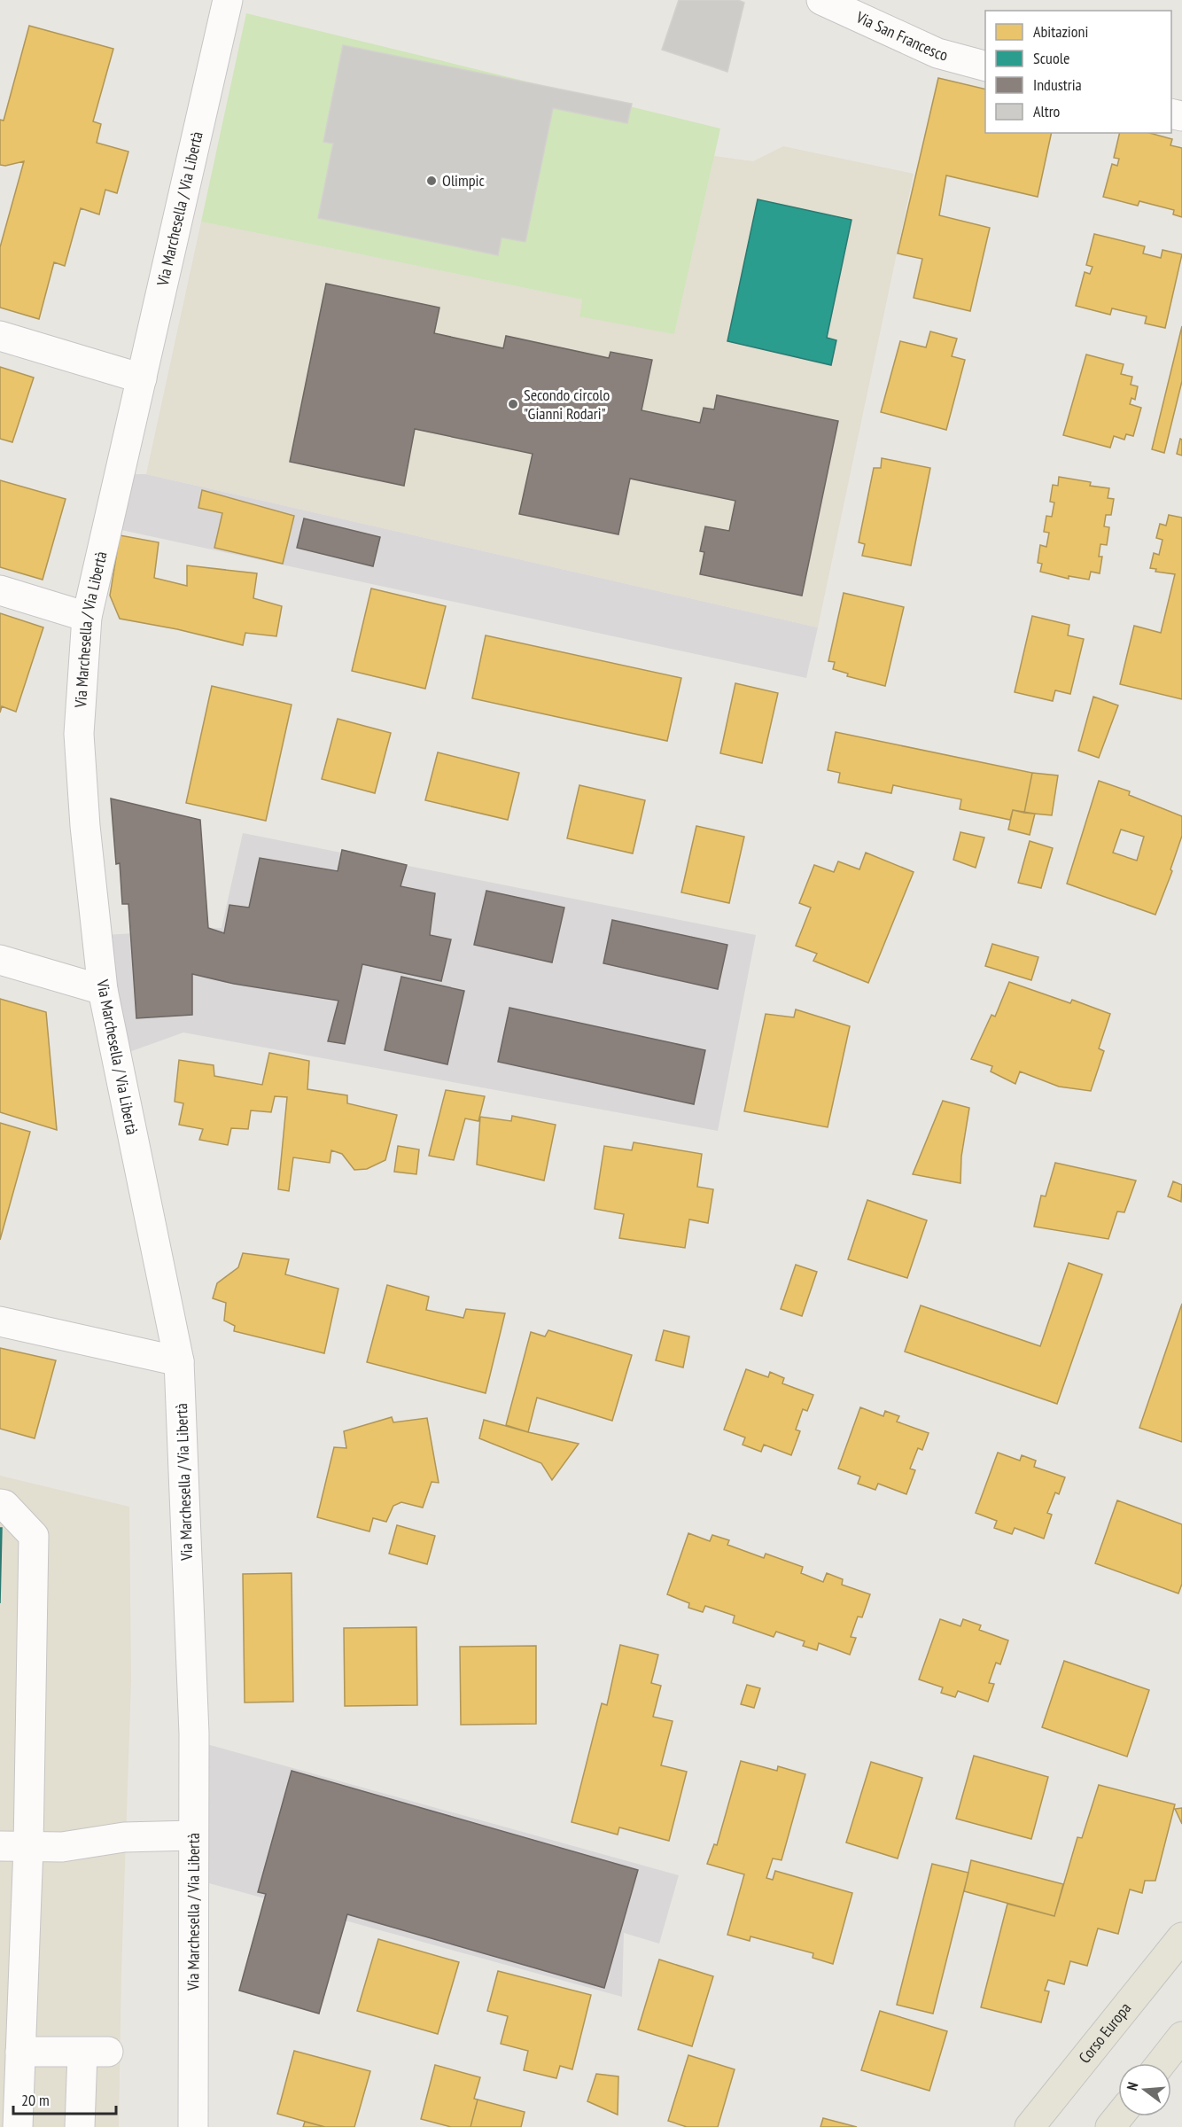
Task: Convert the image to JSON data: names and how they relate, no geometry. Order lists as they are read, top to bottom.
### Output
{
  "streets": {
    "main road": ["Corso Europa"],
    "street": ["Via San Francesco", "Via Marchesella / Via Libertà"]
  },
  "places": ["Olimpic", "Secondo circolo \"Gianni Rodari\""],
  "legend": [
    "Abitazioni",
    "Scuole",
    "Industria",
    "Altro"
  ],
  "scale_bar": "20 m",
  "north": "left"
}
